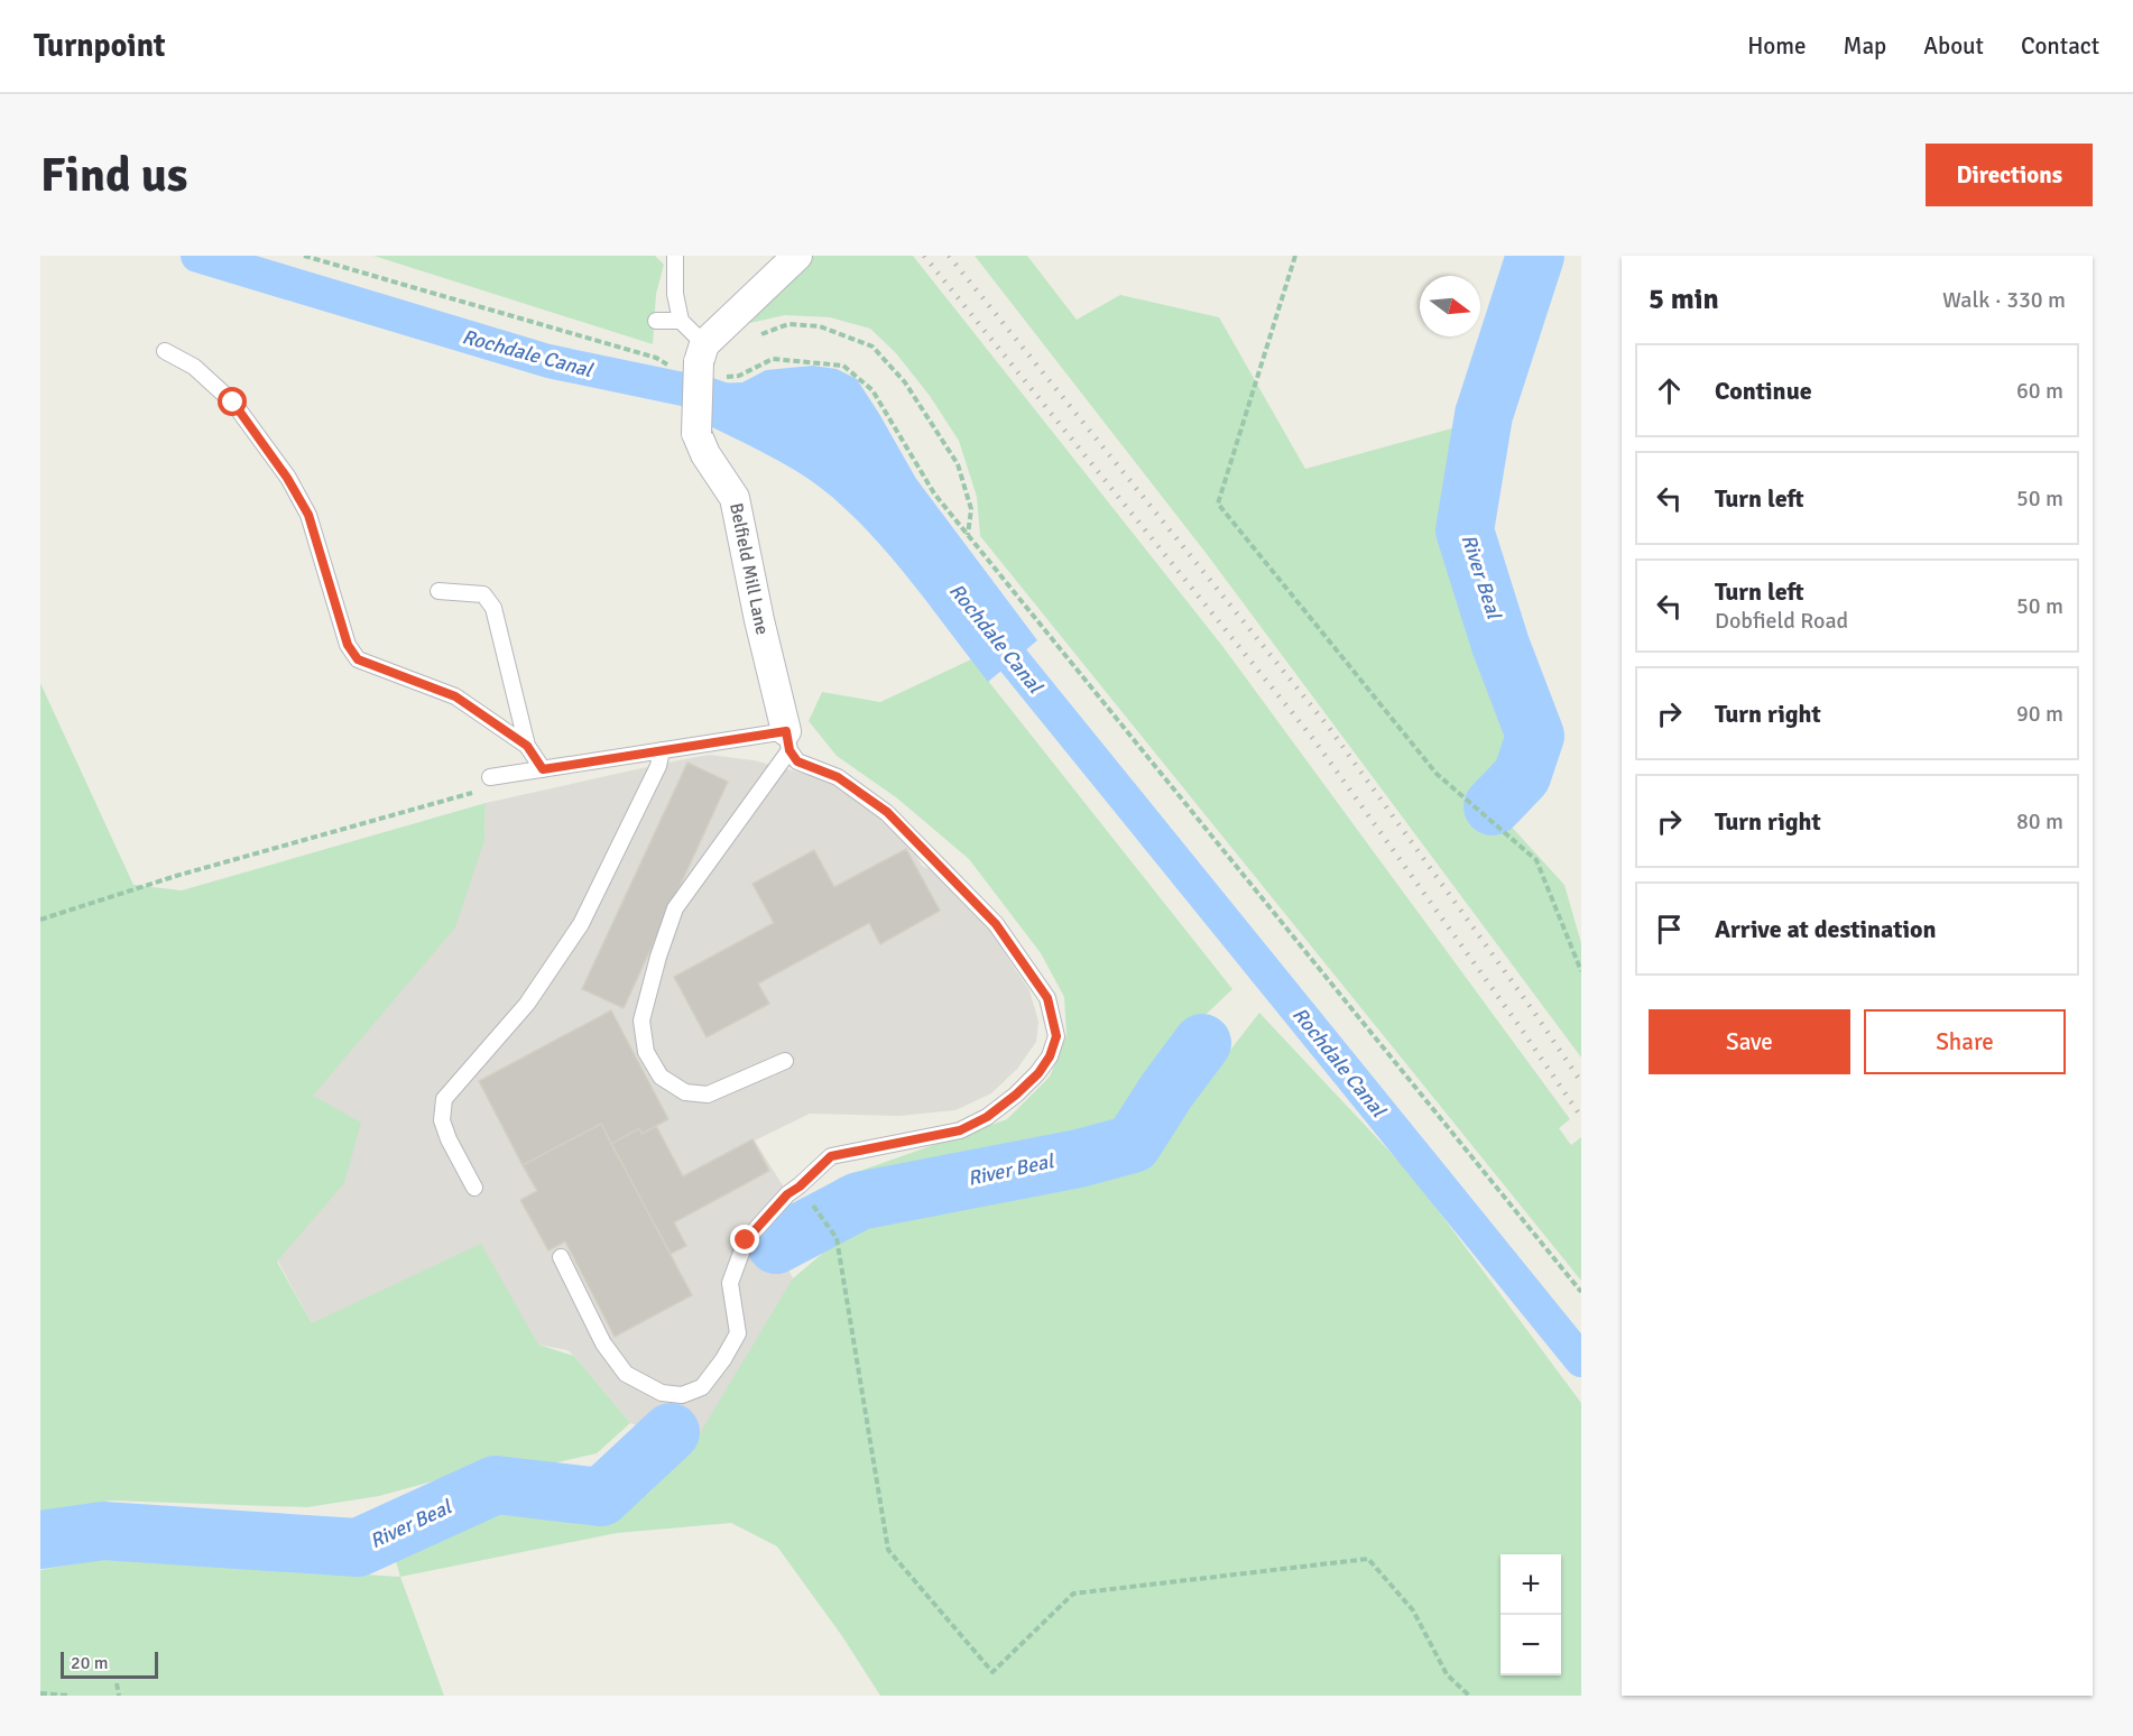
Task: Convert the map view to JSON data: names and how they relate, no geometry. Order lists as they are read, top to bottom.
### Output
{
  "streets": {
    "street": ["Belfield Mill Lane"]
  },
  "water": ["Rochdale Canal", "River Beal"],
  "scale_bar": "20 m",
  "north": "right",
  "page": {
    "header": "Turnpoint",
    "nav": [
      "Home",
      "Map",
      "About",
      "Contact"
    ],
    "buttons": [
      "Directions",
      ["Save", "Share"]
    ],
    "title": "Find us",
    "heading": ["5 min", "Walk · 330 m"],
    "list": [
      ["Continue", "60 m"],
      ["Turn left", "50 m"],
      ["Turn left", "Dobfield Road", "50 m"],
      ["Turn right", "90 m"],
      ["Turn right", "80 m"],
      "Arrive at destination"
    ],
    "map_buttons": ["+", "−"],
    "scale": "20 m"
  }
}
